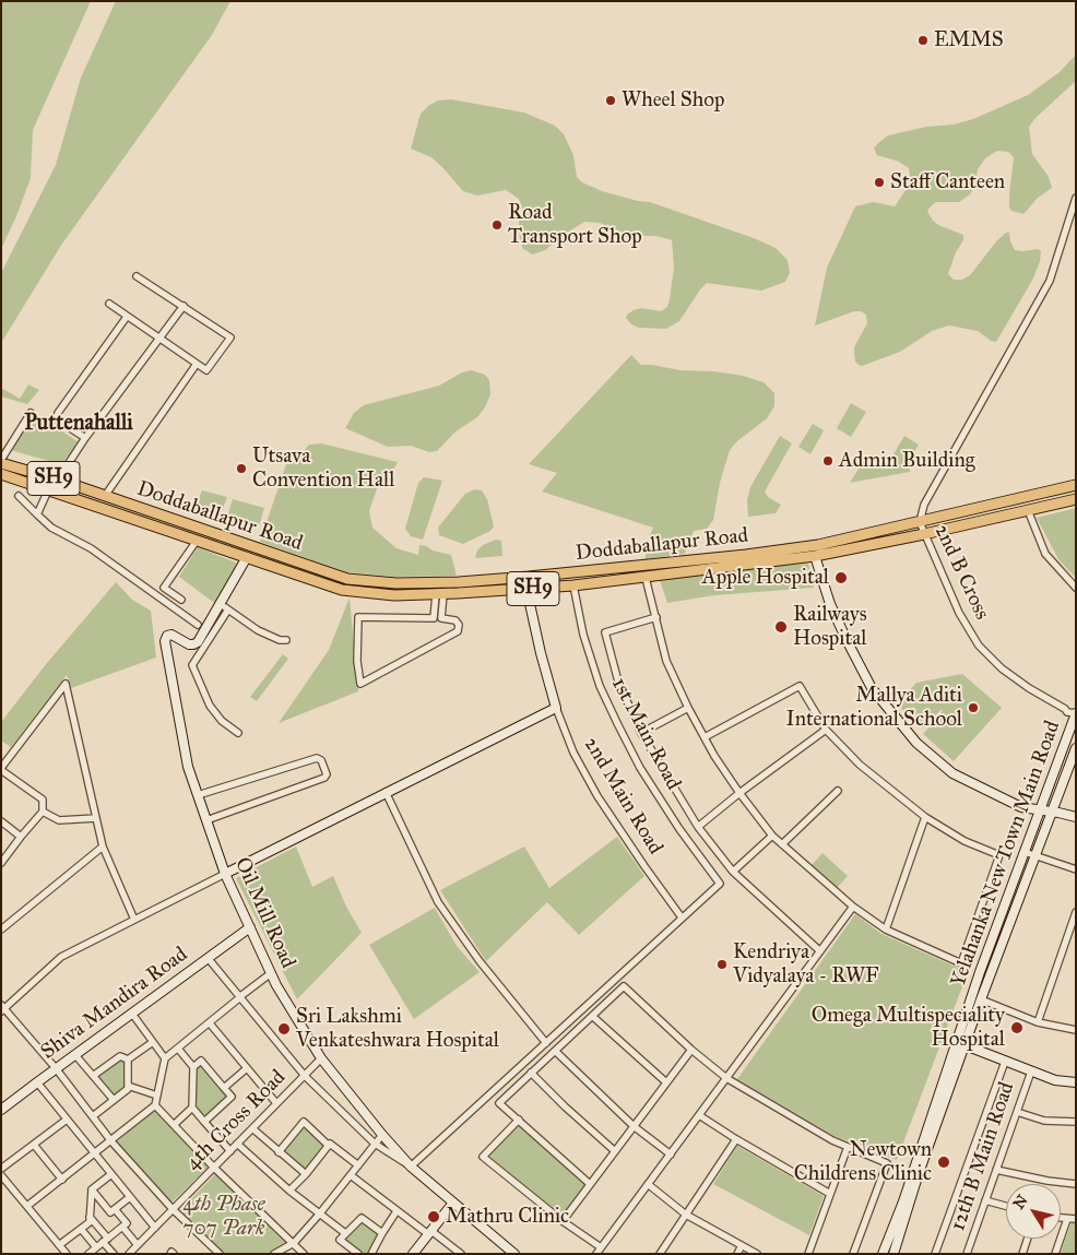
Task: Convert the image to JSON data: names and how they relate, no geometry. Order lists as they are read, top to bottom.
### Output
{
  "streets": {
    "main road": [
      "SH9",
      "Doddaballapur Road",
      "2nd Main Road",
      "Yelahanka New Town Main Road",
      "Oil Mill Road",
      "Shiva Mandira Road"
    ],
    "street": [
      "2nd B Cross",
      "1st Main Road",
      "4th Cross Road",
      "12th B Main Road"
    ]
  },
  "crossings": [
    ["Doddaballapur Road", "2nd B Cross"],
    ["Doddaballapur Road", "1st Main Road"],
    ["Doddaballapur Road", "2nd Main Road"],
    ["2nd B Cross", "Yelahanka New Town Main Road"],
    ["1st Main Road", "2nd Main Road"],
    ["Oil Mill Road", "Shiva Mandira Road"],
    ["Oil Mill Road", "4th Cross Road"]
  ],
  "districts": ["Puttenahalli"],
  "parks": ["4th Phase 707 Park"],
  "places": [
    "EMMS",
    "Wheel Shop",
    "Staff Canteen",
    "Road Transport Shop",
    "Admin Building",
    "Utsava Convention Hall",
    "Apple Hospital",
    "Railways Hospital",
    "Mallya Aditi International School",
    "Kendriya Vidyalaya - RWF",
    "Omega Multispeciality Hospital",
    "Sri Lakshmi Venkateshwara Hospital",
    "Newtown Childrens Clinic",
    "Mathru Clinic"
  ],
  "north": "top left"
}
